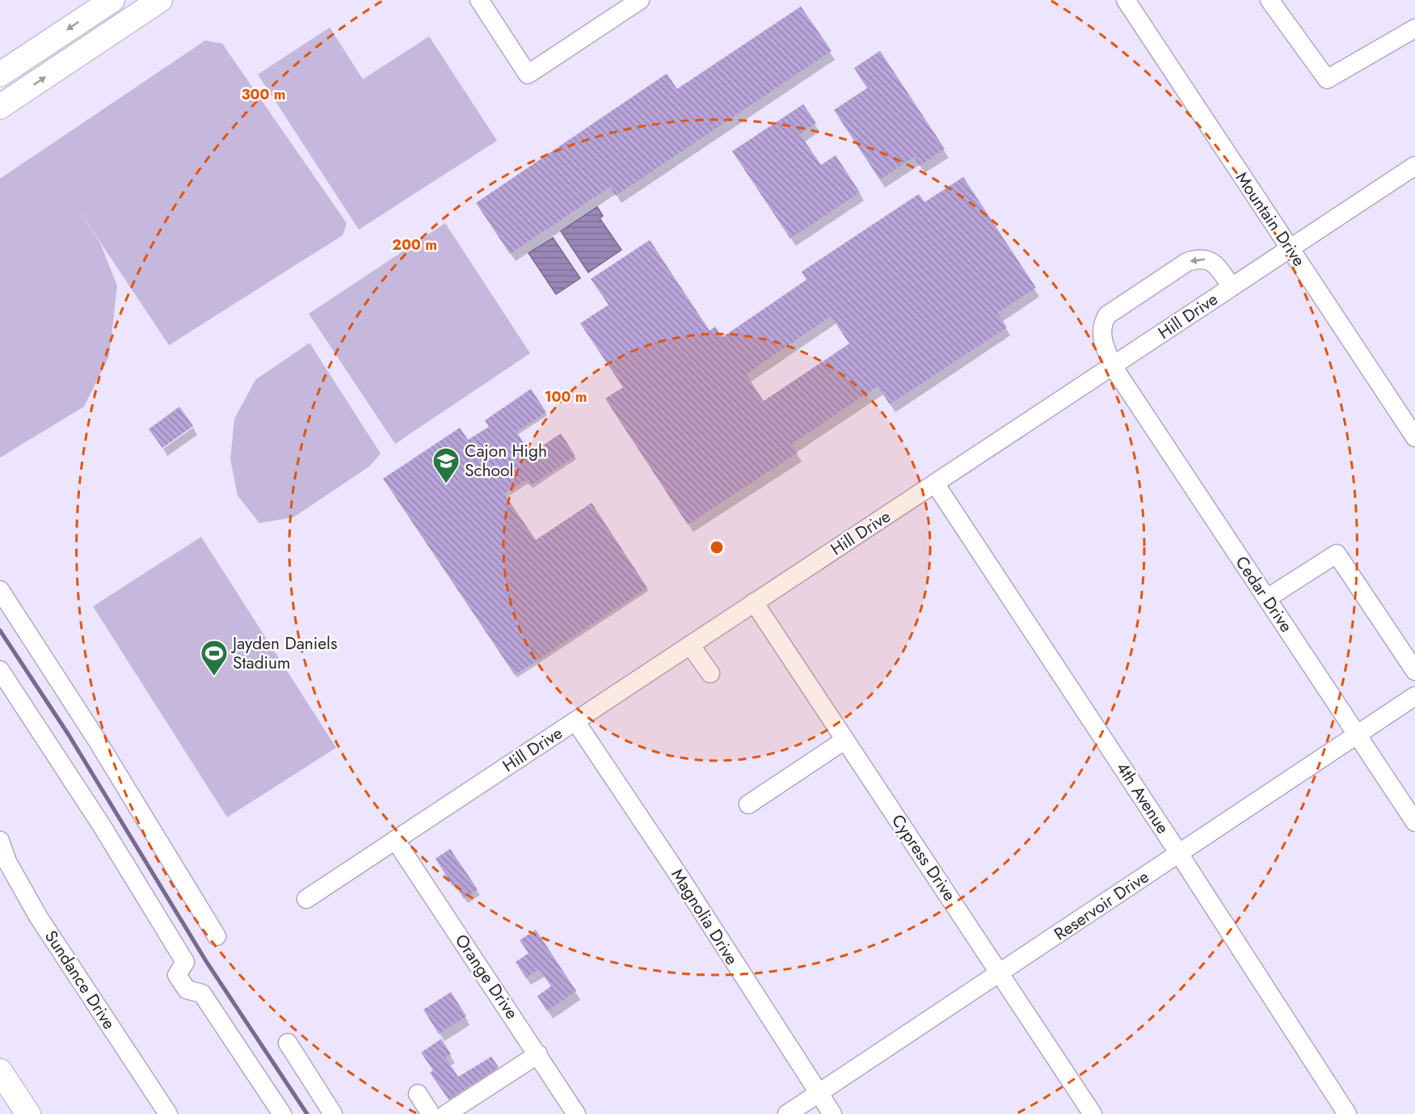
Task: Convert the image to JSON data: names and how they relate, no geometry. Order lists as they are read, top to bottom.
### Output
{
  "streets": {
    "street": [
      "Mountain Drive",
      "Hill Drive",
      "Cedar Drive",
      "4th Avenue",
      "Cypress Drive",
      "Reservoir Drive",
      "Magnolia Drive",
      "Orange Drive",
      "Sundance Drive"
    ]
  },
  "crossings": [
    ["Mountain Drive", "Hill Drive"],
    ["Hill Drive", "Cedar Drive"],
    ["Hill Drive", "4th Avenue"],
    ["Hill Drive", "Cypress Drive"],
    ["Hill Drive", "Magnolia Drive"],
    ["Hill Drive", "Orange Drive"],
    ["Cedar Drive", "Reservoir Drive"],
    ["4th Avenue", "Reservoir Drive"],
    ["Cypress Drive", "Reservoir Drive"],
    ["Reservoir Drive", "Magnolia Drive"]
  ],
  "places": {
    "school or university": ["Cajon High School"],
    "sports": ["Jayden Daniels Stadium"]
  },
  "rings": ["300 m", "200 m", "100 m"]
}
